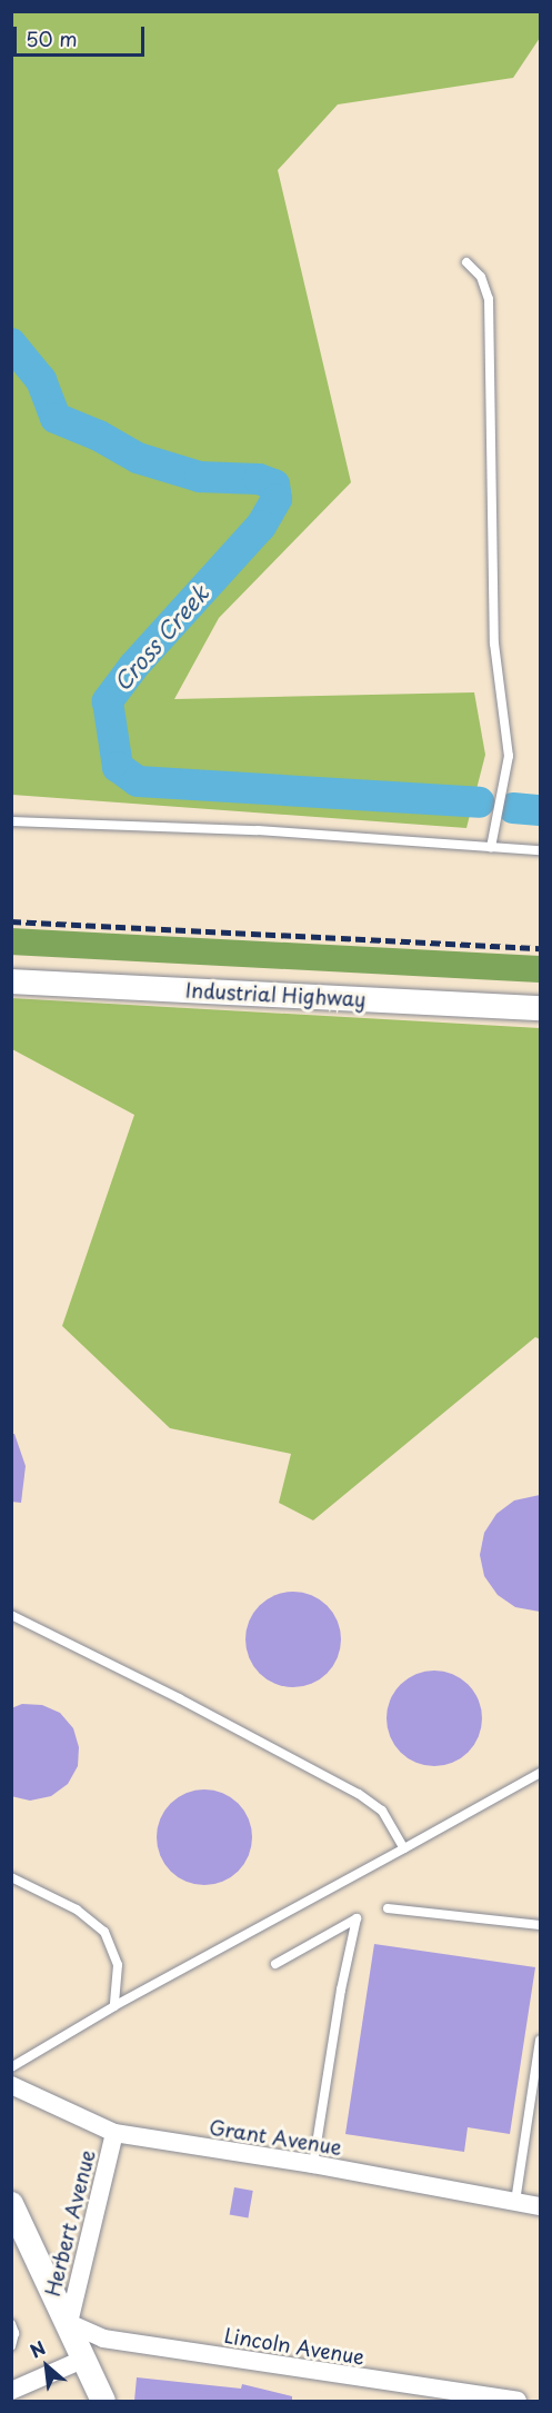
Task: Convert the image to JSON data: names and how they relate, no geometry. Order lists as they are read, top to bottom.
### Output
{
  "streets": {
    "main road": ["Industrial Highway"],
    "street": ["Grant Avenue", "Herbert Avenue", "Lincoln Avenue"]
  },
  "crossings": [
    ["Grant Avenue", "Herbert Avenue"],
    ["Herbert Avenue", "Lincoln Avenue"]
  ],
  "water": ["Cross Creek"],
  "scale_bar": "50 m",
  "north": "top left"
}
